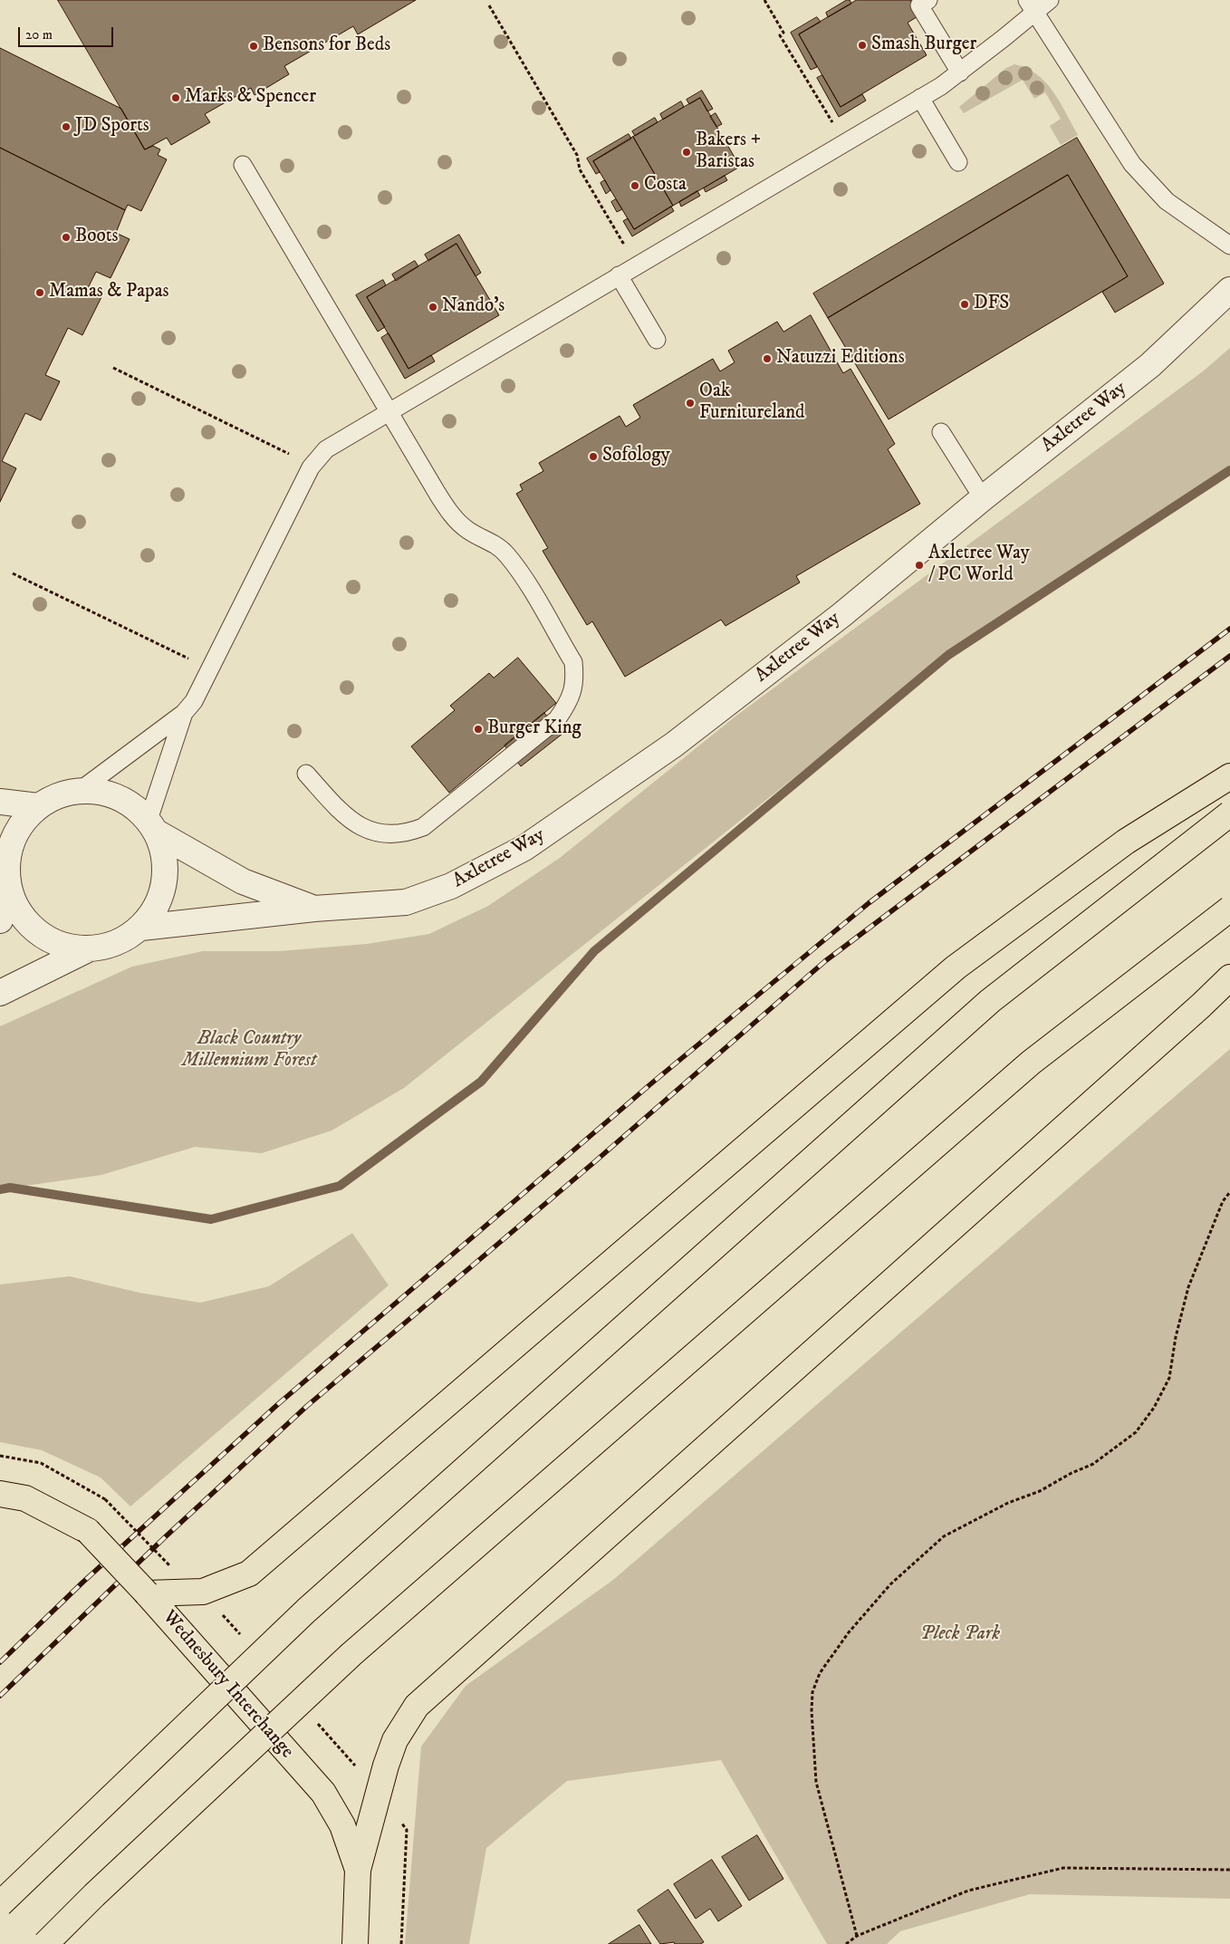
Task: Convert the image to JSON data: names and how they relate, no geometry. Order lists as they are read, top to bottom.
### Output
{
  "streets": {
    "highway": ["Wednesbury Interchange"],
    "street": ["Axletree Way"]
  },
  "parks": ["Black Country Millennium Forest", "Pleck Park"],
  "places": [
    "Smash Burger",
    "Bensons for Beds",
    "Marks & Spencer",
    "JD Sports",
    "Bakers + Baristas",
    "Costa",
    "Boots",
    "Mamas & Papas",
    "DFS",
    "Nando's",
    "Natuzzi Editions",
    "Oak Furnitureland",
    "Sofology",
    "Axletree Way / PC World",
    "Burger King"
  ],
  "scale_bar": "20 m"
}
